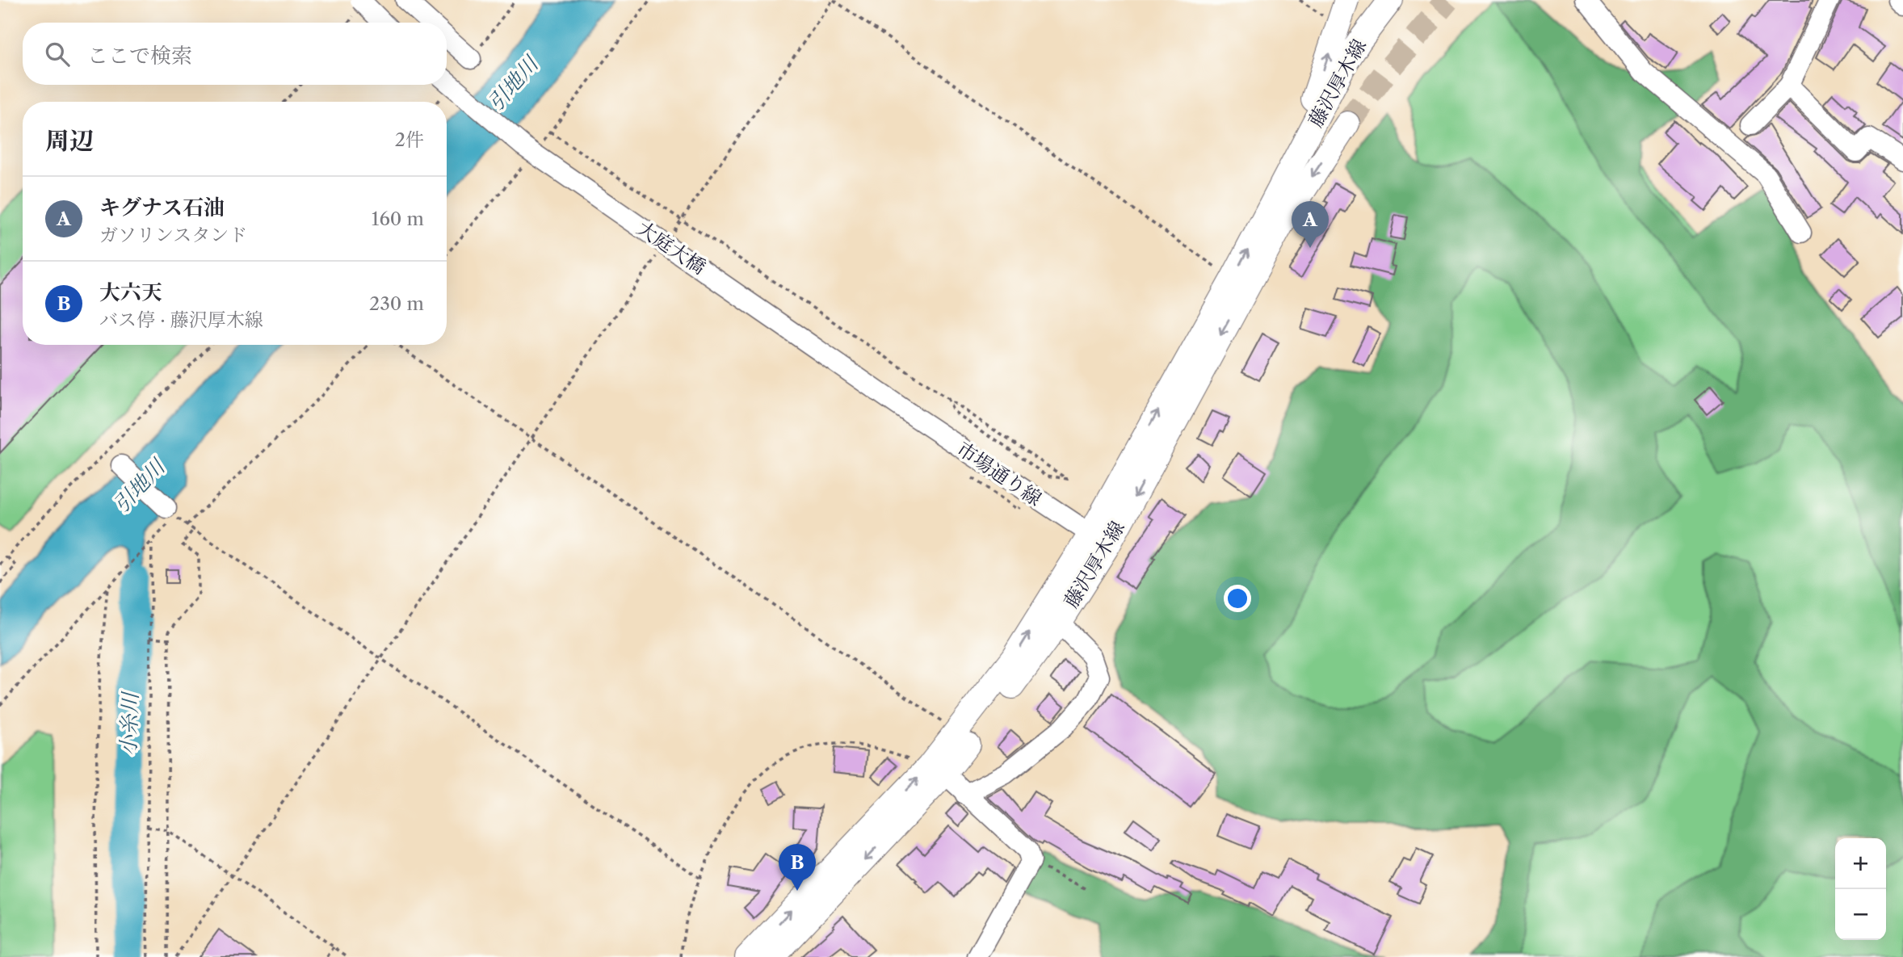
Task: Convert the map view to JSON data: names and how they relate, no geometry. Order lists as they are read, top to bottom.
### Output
{
  "streets": {
    "main road": ["藤沢厚木線"],
    "street": ["大庭大橋", "市場通り線"]
  },
  "crossings": [
    ["藤沢厚木線", "市場通り線"],
    ["大庭大橋", "市場通り線"]
  ],
  "water": ["引地川", "小糸川"],
  "page": {
    "search": "ここで検索",
    "heading": ["周辺", "2件"],
    "list": [
      {
        "mark": "A",
        "name": "キグナス石油",
        "note": "ガソリンスタンド",
        "value": "160 m"
      },
      {
        "mark": "B",
        "name": "大六天",
        "note": "バス停 · 藤沢厚木線",
        "value": "230 m"
      }
    ],
    "pins": ["A", "B"],
    "map_buttons": ["+", "−"]
  }
}
